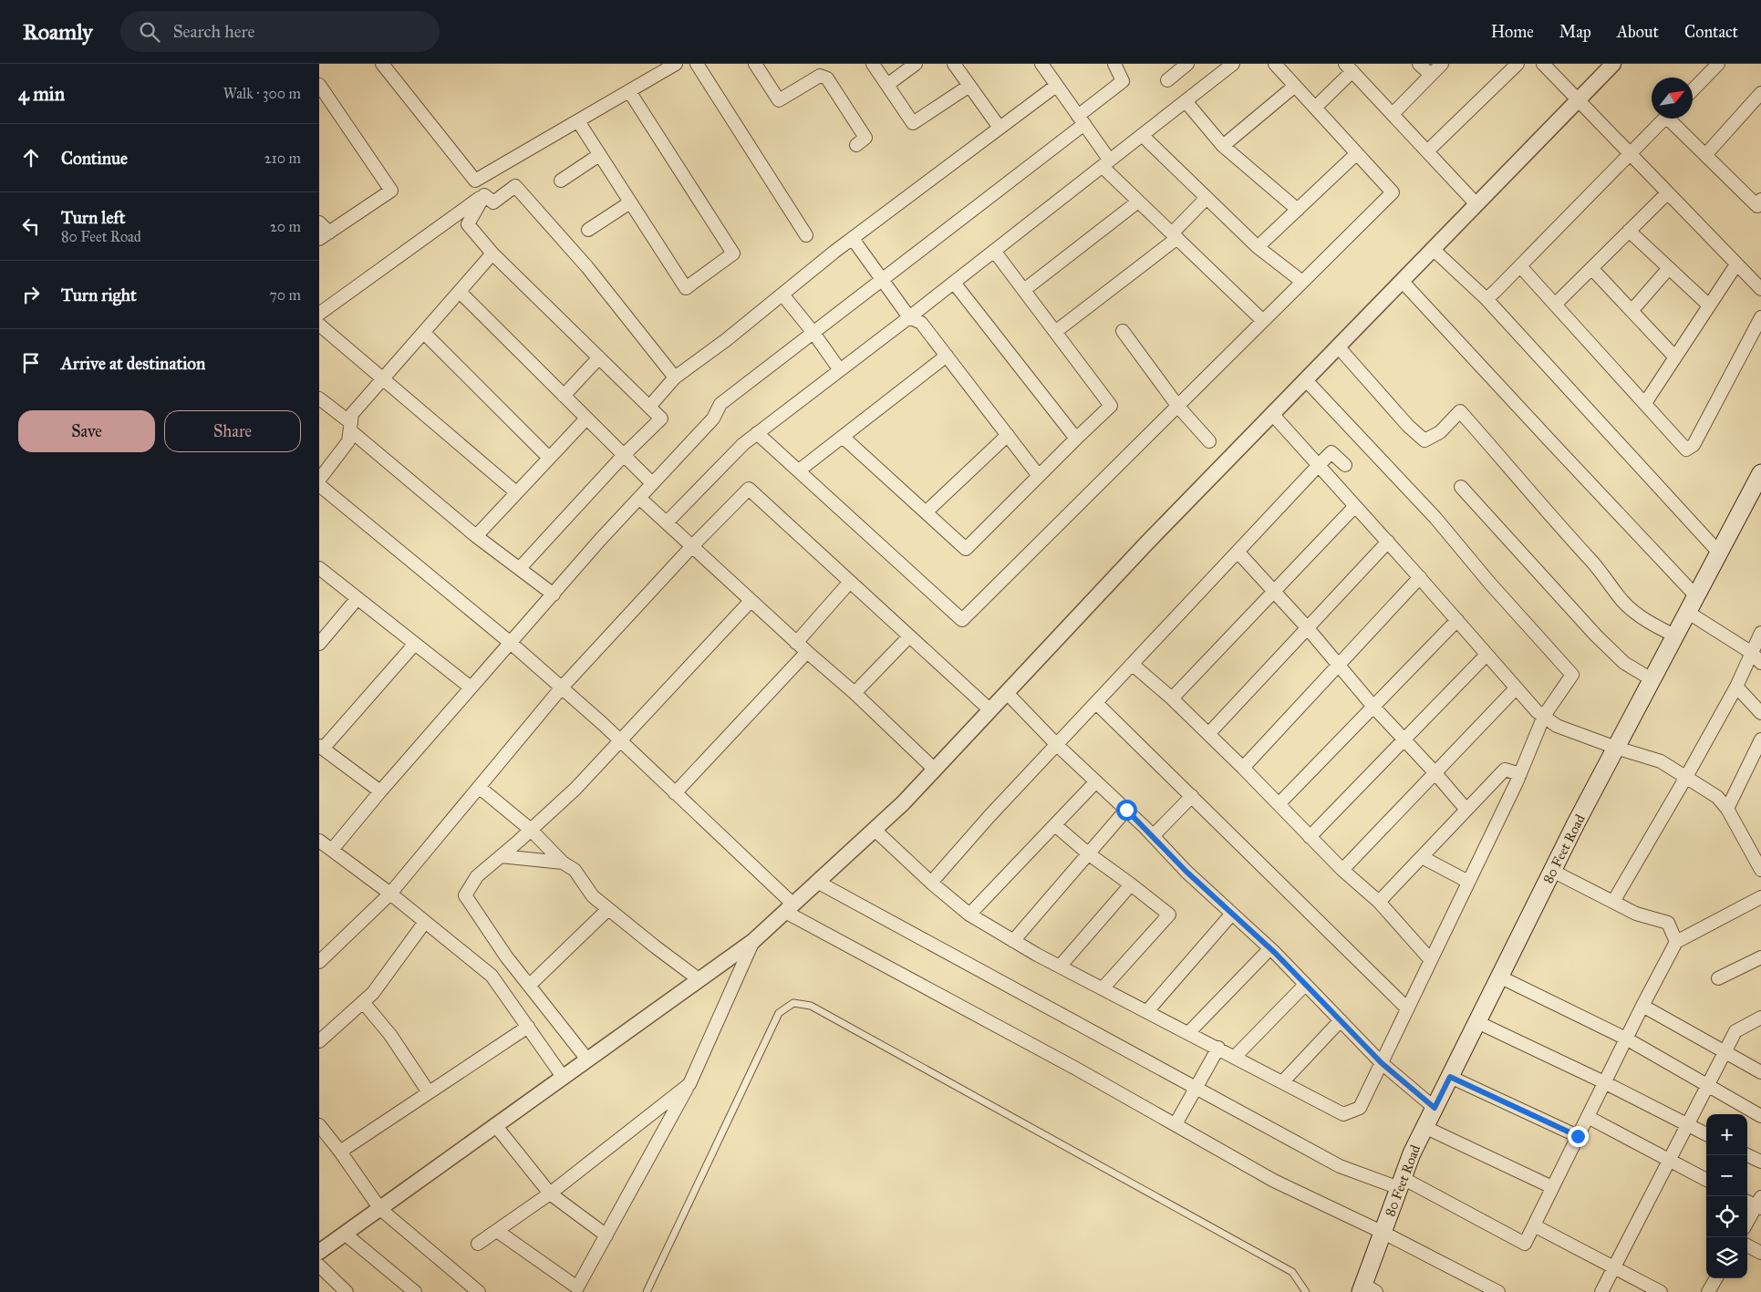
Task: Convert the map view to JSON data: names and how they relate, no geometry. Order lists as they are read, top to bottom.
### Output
{
  "streets": {
    "main road": ["80 Feet Road"]
  },
  "north": "top right",
  "page": {
    "header": "Roamly",
    "search": "Search here",
    "nav": [
      "Home",
      "Map",
      "About",
      "Contact"
    ],
    "heading": ["4 min", "Walk · 300 m"],
    "list": [
      ["Continue", "210 m"],
      ["Turn left", "80 Feet Road", "20 m"],
      ["Turn right", "70 m"],
      "Arrive at destination"
    ],
    "buttons": ["Save", "Share"],
    "map_buttons": ["+", "−"]
  }
}
